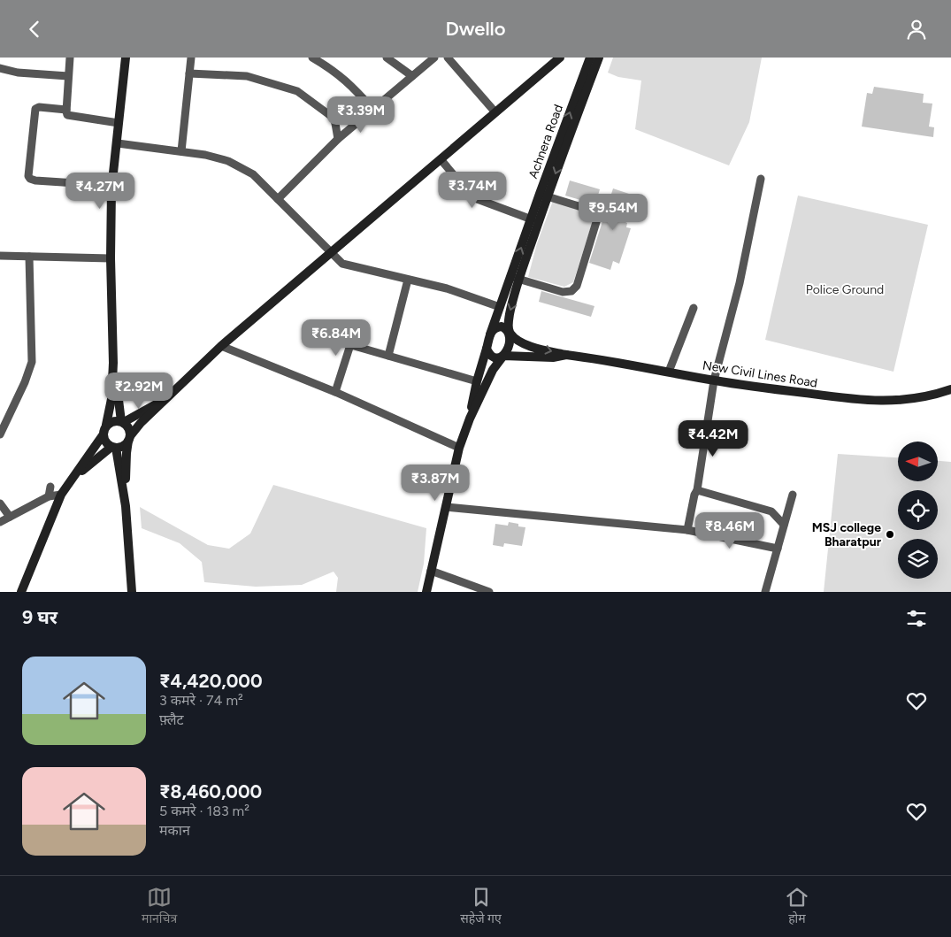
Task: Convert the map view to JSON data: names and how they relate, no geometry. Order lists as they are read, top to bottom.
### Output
{
  "streets": {
    "main road": ["Achnera Road", "New Civil Lines Road"]
  },
  "parks": ["Police Ground"],
  "places": ["MSJ college Bharatpur"],
  "north": "left",
  "page": {
    "header": "Dwello",
    "price": [
      "₹3.39M",
      "₹3.74M",
      "₹4.27M",
      "₹9.54M",
      "₹6.84M",
      "₹2.92M",
      "₹4.42M",
      "₹3.87M",
      "₹8.46M"
    ],
    "heading": "9 घर",
    "list": [
      {
        "name": "₹4,420,000",
        "note": "3 कमरे · 74 m² · फ़्लैट"
      },
      {
        "name": "₹8,460,000",
        "note": "5 कमरे · 183 m² · मकान"
      }
    ],
    "tabs": ["मानचित्र", "सहेजे गए", "होम"]
  }
}
